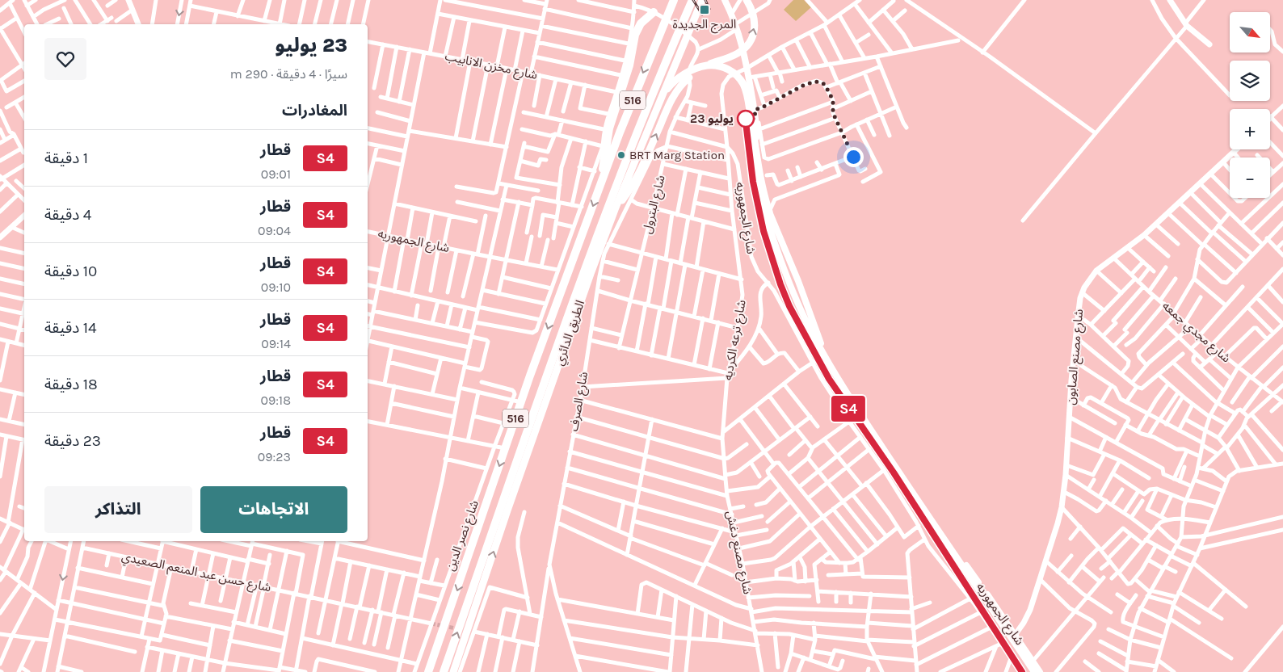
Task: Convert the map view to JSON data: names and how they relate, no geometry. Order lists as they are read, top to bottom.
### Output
{
  "streets": {
    "highway": ["516", "الطريق الدائري"],
    "main road": ["شارع الجمهوريه"],
    "street": [
      "شارع مخزن الانابيب",
      "شارع البترول",
      "شارع مجدي جمعه",
      "شارع ترعه الكرديه",
      "شارع مصنع الصابون",
      "شارع الصرف",
      "شارع نصر الدين",
      "شارع مصنع دغش",
      "شارع حسن عبد المنعم الصعيدي"
    ]
  },
  "crossings": [
    ["شارع البترول", "شارع الصرف"],
    ["شارع الجمهوريه", "شارع ترعه الكرديه"],
    ["شارع الجمهوريه", "شارع مصنع الصابون"],
    ["شارع مجدي جمعه", "شارع مصنع الصابون"],
    ["شارع ترعه الكرديه", "شارع مصنع دغش"],
    ["شارع نصر الدين", "شارع حسن عبد المنعم الصعيدي"]
  ],
  "places": {
    "transit": ["المرج الجديدة"],
    "other": ["23 يوليو", "BRT Marg Station"]
  },
  "north": "bottom right",
  "page": {
    "on_map": "S4",
    "map_buttons": ["+", "−"],
    "heading": [
      ["23 يوليو", "سيرًا · 4 دقيقة · 290 m"],
      "المغادرات"
    ],
    "list": [
      {
        "mark": "S4",
        "name": "قطار",
        "note": "09:01",
        "value": "1 دقيقة"
      },
      {
        "mark": "S4",
        "name": "قطار",
        "note": "09:04",
        "value": "4 دقيقة"
      },
      {
        "mark": "S4",
        "name": "قطار",
        "note": "09:10",
        "value": "10 دقيقة"
      },
      {
        "mark": "S4",
        "name": "قطار",
        "note": "09:14",
        "value": "14 دقيقة"
      },
      {
        "mark": "S4",
        "name": "قطار",
        "note": "09:18",
        "value": "18 دقيقة"
      },
      {
        "mark": "S4",
        "name": "قطار",
        "note": "09:23",
        "value": "23 دقيقة"
      }
    ],
    "buttons": ["الاتجاهات", "التذاكر"]
  }
}
